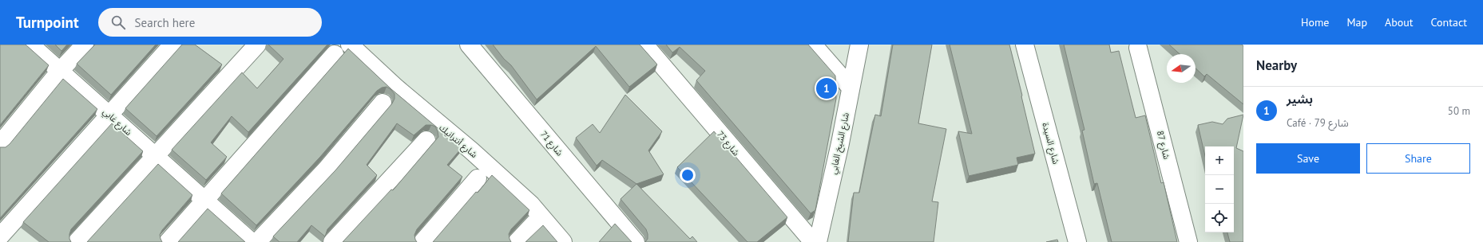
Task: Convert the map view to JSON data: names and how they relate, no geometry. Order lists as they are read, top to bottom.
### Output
{
  "streets": {
    "street": [
      "شارع غابي",
      "شارع أنترانيك",
      "شارع 71",
      "شارع 73",
      "شارع الشيخ الغابي",
      "شارع السيدة",
      "شارع 87"
    ]
  },
  "north": "left",
  "page": {
    "header": "Turnpoint",
    "search": "Search here",
    "nav": [
      "Home",
      "Map",
      "About",
      "Contact"
    ],
    "heading": "Nearby",
    "pins": "1",
    "list": [
      {
        "mark": "1",
        "name": "بشير",
        "note": "Café · شارع 79",
        "value": "50 m"
      }
    ],
    "buttons": ["Save", "Share"],
    "map_buttons": ["+", "−"]
  }
}
